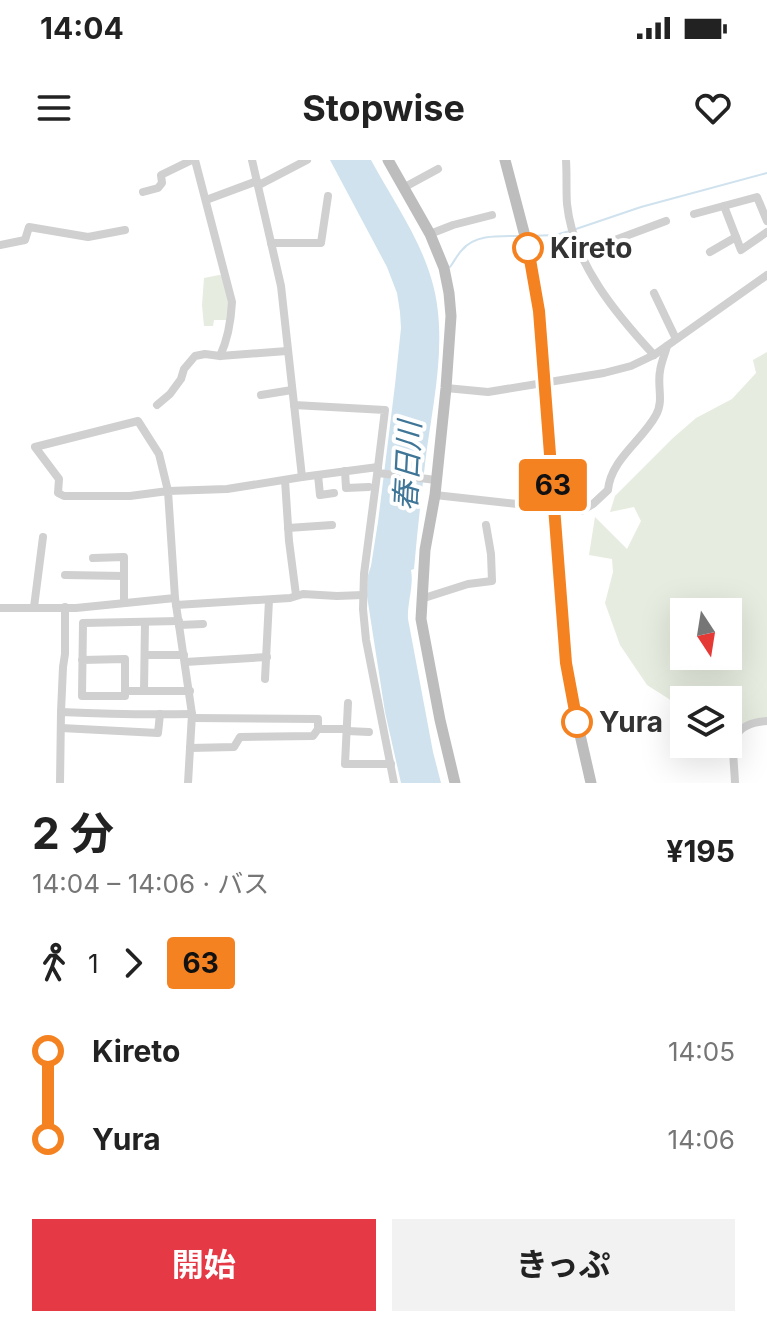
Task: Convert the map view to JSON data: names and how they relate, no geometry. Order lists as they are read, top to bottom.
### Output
{
  "water": ["春日川"],
  "places": ["Kireto", "Yura"],
  "lines": ["bus line 63"],
  "north": "bottom",
  "page": {
    "status": "14:04",
    "header": "Stopwise",
    "on_map": "63",
    "heading": ["2 分", "14:04 – 14:06 · バス", "¥195"],
    "legs": ["1", "63"],
    "list": [
      {
        "name": "Kireto",
        "value": "14:05"
      },
      {
        "name": "Yura",
        "value": "14:06"
      }
    ],
    "buttons": ["開始", "きっぷ"]
  }
}
